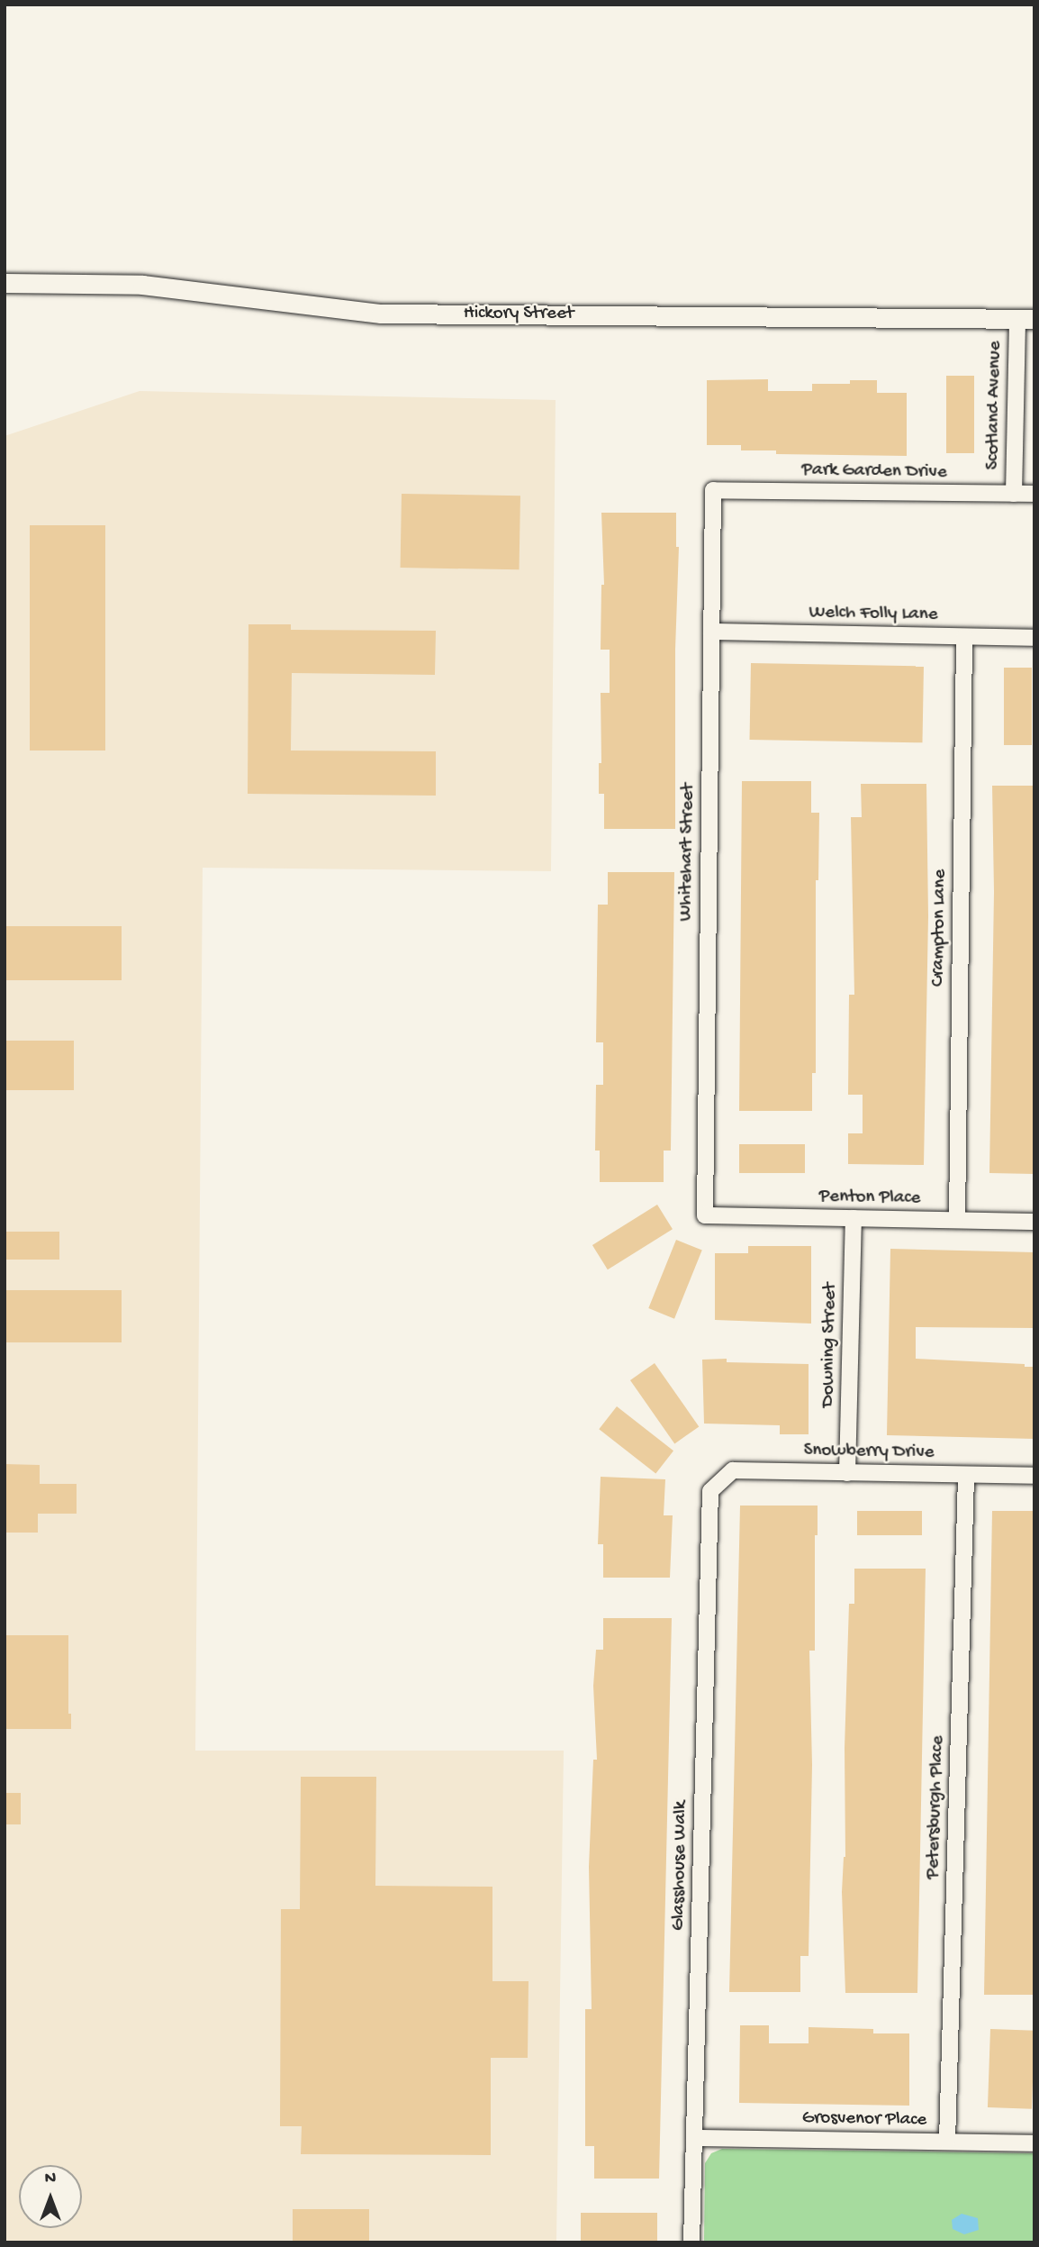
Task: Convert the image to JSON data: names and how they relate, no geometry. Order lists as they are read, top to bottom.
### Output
{
  "streets": {
    "street": [
      "Hickory Street",
      "Scotland Avenue",
      "Park Garden Drive",
      "Welch Folly Lane",
      "Whitehart Street",
      "Crampton Lane",
      "Penton Place",
      "Downing Street",
      "Snowberry Drive",
      "Petersburgh Place",
      "Glasshouse Walk",
      "Grosvenor Place"
    ]
  },
  "crossings": [
    ["Hickory Street", "Scotland Avenue"],
    ["Scotland Avenue", "Park Garden Drive"],
    ["Park Garden Drive", "Whitehart Street"],
    ["Welch Folly Lane", "Whitehart Street"],
    ["Welch Folly Lane", "Crampton Lane"],
    ["Whitehart Street", "Penton Place"],
    ["Crampton Lane", "Penton Place"],
    ["Penton Place", "Downing Street"],
    ["Downing Street", "Snowberry Drive"],
    ["Snowberry Drive", "Petersburgh Place"],
    ["Snowberry Drive", "Glasshouse Walk"],
    ["Petersburgh Place", "Grosvenor Place"],
    ["Glasshouse Walk", "Grosvenor Place"]
  ],
  "north": "top"
}
